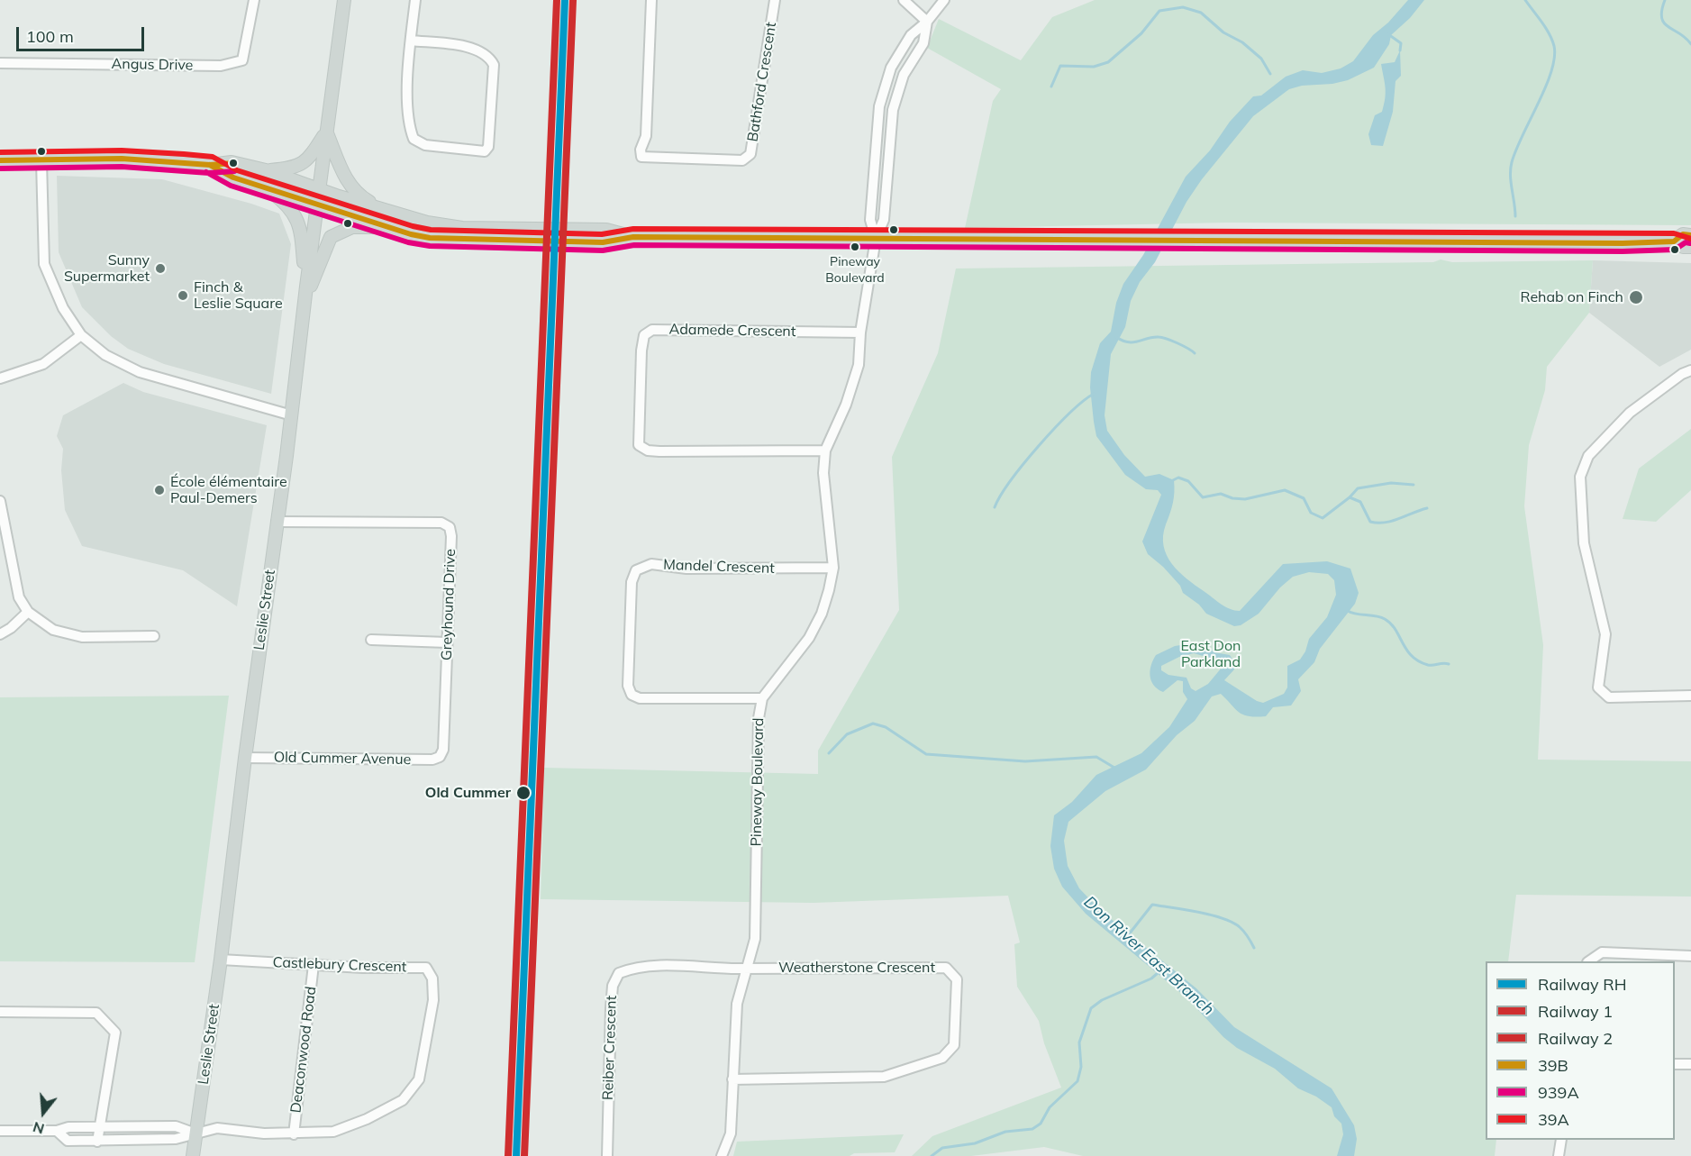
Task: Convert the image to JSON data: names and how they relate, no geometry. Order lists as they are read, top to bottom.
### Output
{
  "streets": {
    "main road": ["Leslie Street"],
    "street": [
      "Angus Drive",
      "Bathford Crescent",
      "Adamede Crescent",
      "Mandel Crescent",
      "Greyhound Drive",
      "Old Cummer Avenue",
      "Pineway Boulevard",
      "Castlebury Crescent",
      "Weatherstone Crescent",
      "Reiber Crescent",
      "Deaconwood Road"
    ]
  },
  "crossings": [
    ["Adamede Crescent", "Pineway Boulevard"],
    ["Mandel Crescent", "Pineway Boulevard"],
    ["Greyhound Drive", "Leslie Street"],
    ["Greyhound Drive", "Old Cummer Avenue"],
    ["Leslie Street", "Old Cummer Avenue"],
    ["Leslie Street", "Castlebury Crescent"],
    ["Pineway Boulevard", "Weatherstone Crescent"],
    ["Pineway Boulevard", "Reiber Crescent"],
    ["Castlebury Crescent", "Deaconwood Road"],
    ["Weatherstone Crescent", "Reiber Crescent"]
  ],
  "water": ["Don River East Branch"],
  "parks": ["East Don Parkland"],
  "places": [
    "Pineway Boulevard",
    "Sunny Supermarket",
    "Finch & Leslie Square",
    "Rehab on Finch",
    "École élémentaire Paul-Demers",
    "Old Cummer"
  ],
  "lines": [
    "rail line RH",
    "rail line 1",
    "rail line 2",
    "transit line 39A",
    "transit line 39B",
    "transit line 939A"
  ],
  "legend": [
    "Railway RH",
    "Railway 1",
    "Railway 2",
    "39B",
    "939A",
    "39A"
  ],
  "scale_bar": "100 m",
  "north": "bottom"
}
